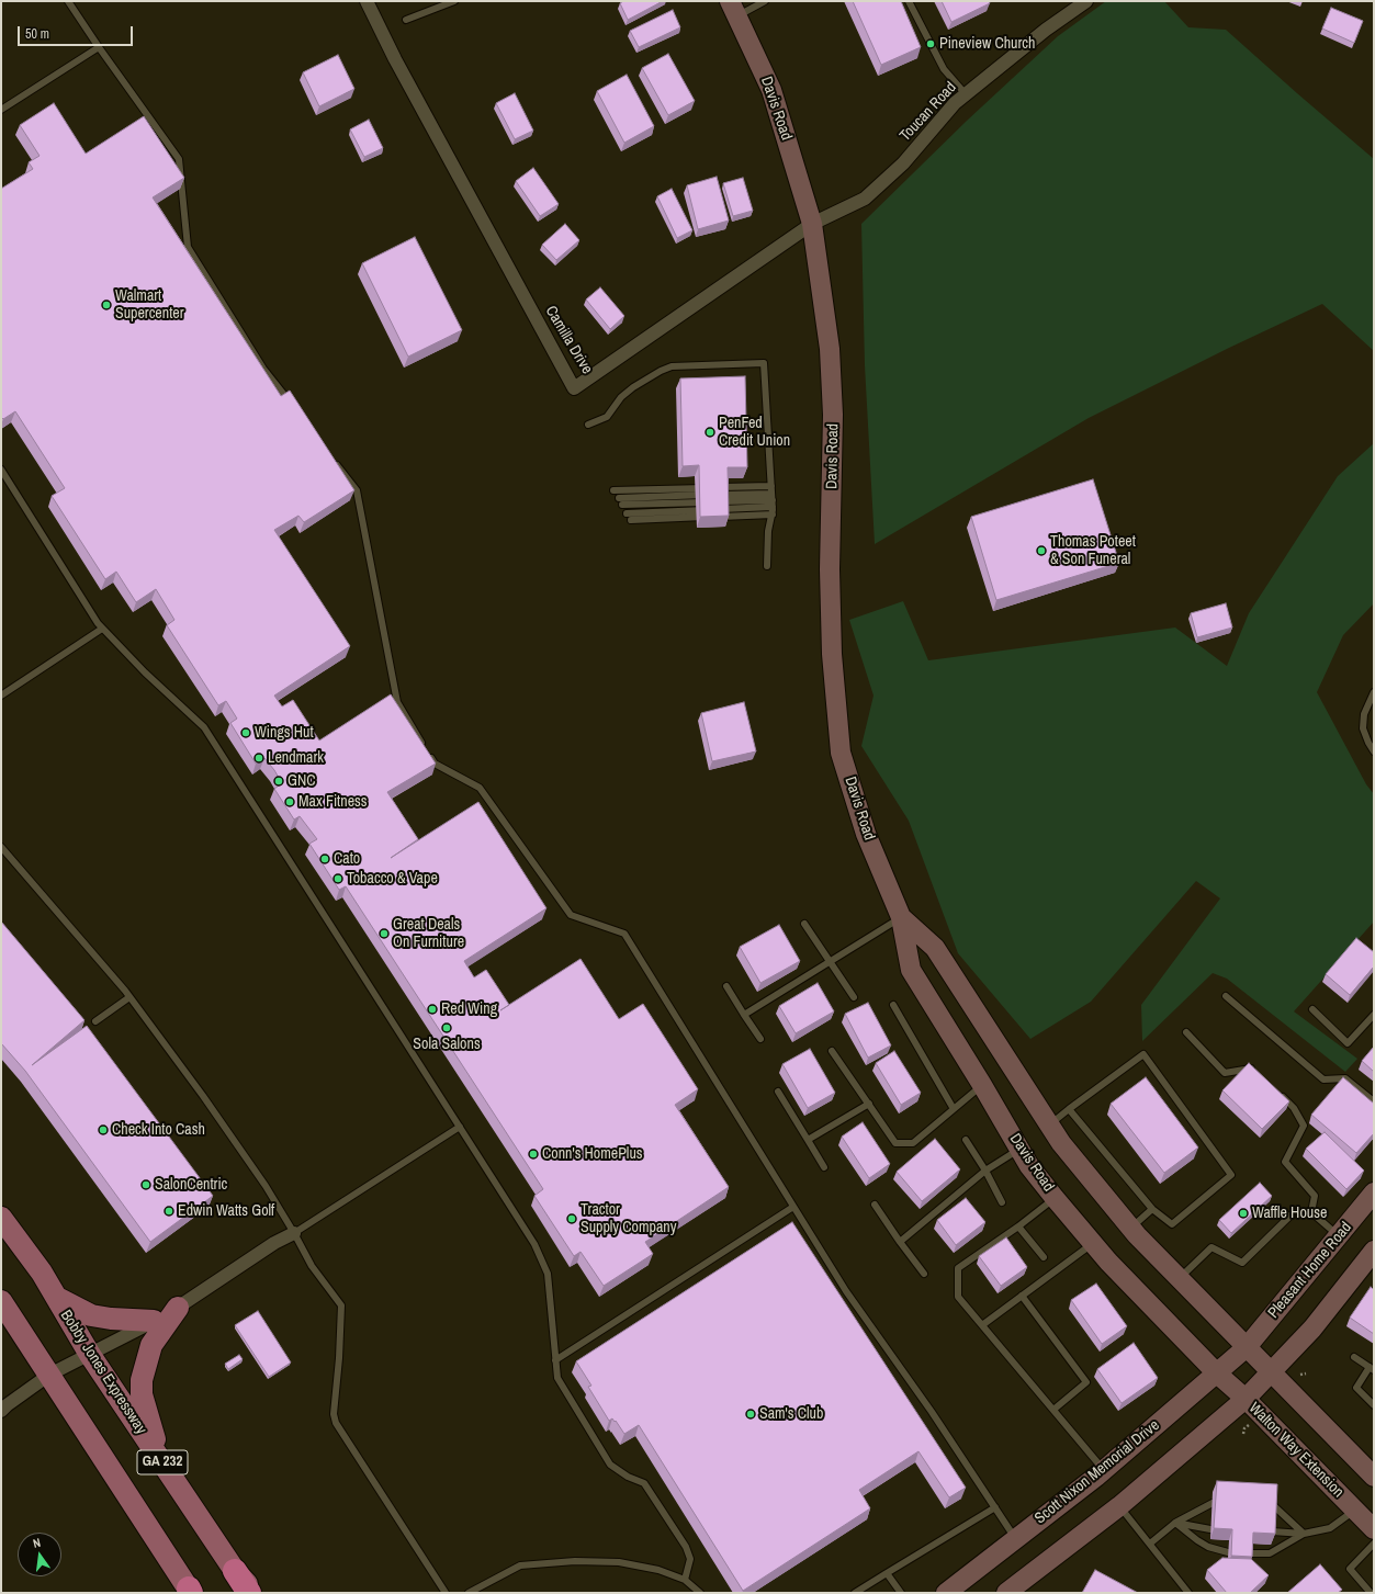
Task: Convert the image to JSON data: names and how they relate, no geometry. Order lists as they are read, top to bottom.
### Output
{
  "streets": {
    "highway": ["Bobby Jones Expressway", "GA 232"],
    "main road": [
      "Davis Road",
      "Pleasant Home Road",
      "Walton Way Extension",
      "Scott Nixon Memorial Drive"
    ],
    "street": ["Toucan Road", "Camilla Drive"]
  },
  "crossings": [
    ["Davis Road", "Toucan Road"],
    ["Davis Road", "Camilla Drive"],
    ["Davis Road", "Pleasant Home Road"],
    ["Davis Road", "Walton Way Extension"],
    ["Davis Road", "Scott Nixon Memorial Drive"],
    ["Toucan Road", "Camilla Drive"],
    ["Pleasant Home Road", "Scott Nixon Memorial Drive"],
    ["Walton Way Extension", "Scott Nixon Memorial Drive"]
  ],
  "places": [
    "Pineview Church",
    "Walmart Supercenter",
    "PenFed Credit Union",
    "Thomas Poteet & Son Funeral",
    "Wings Hut",
    "Lendmark",
    "GNC",
    "Max Fitness",
    "Cato",
    "Tobacco & Vape",
    "Great Deals On Furniture",
    "Red Wing",
    "Sola Salons",
    "Check Into Cash",
    "Conn's HomePlus",
    "SalonCentric",
    "Edwin Watts Golf",
    "Waffle House",
    "Tractor Supply Company",
    "Sam's Club"
  ],
  "scale_bar": "50 m",
  "north": "top"
}
